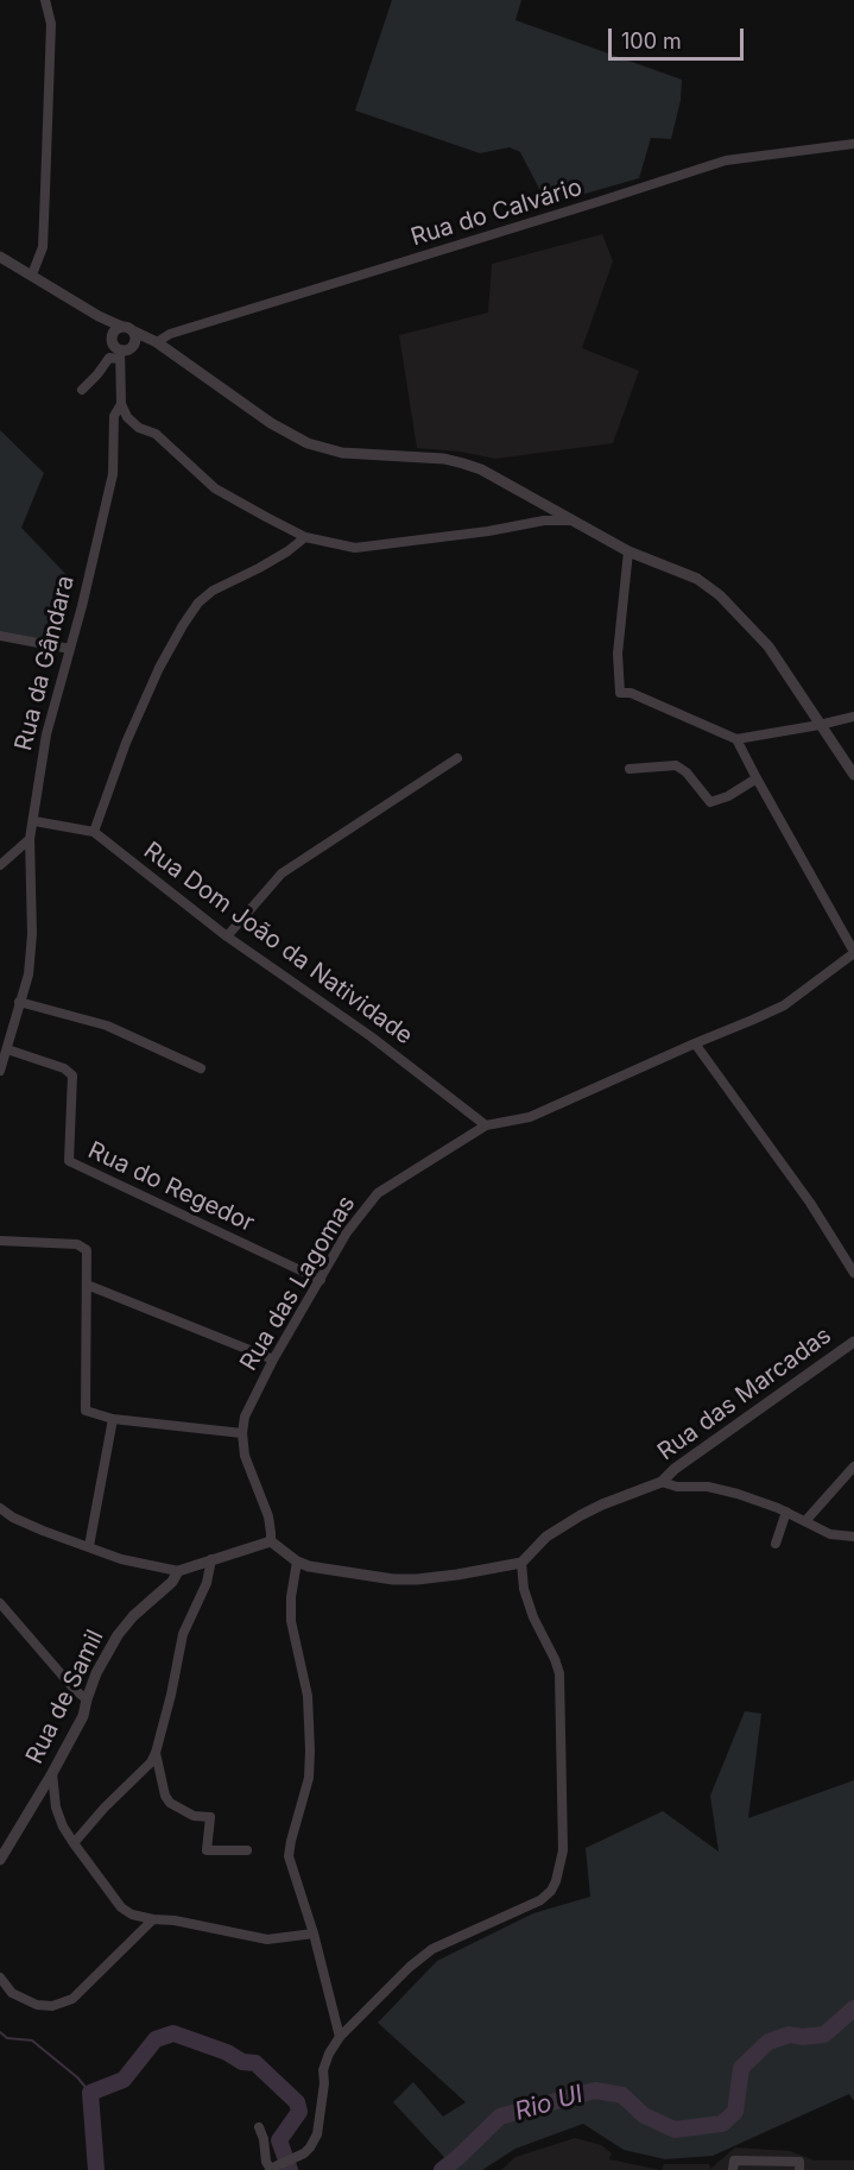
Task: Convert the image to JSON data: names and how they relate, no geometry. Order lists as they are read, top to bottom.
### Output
{
  "streets": {
    "street": [
      "Rua do Calvário",
      "Rua da Gândara",
      "Rua Dom João da Natividade",
      "Rua do Regedor",
      "Rua das Lagomas",
      "Rua das Marcadas",
      "Rua de Samil"
    ]
  },
  "crossings": [
    ["Rua da Gândara", "Rua Dom João da Natividade"],
    ["Rua da Gândara", "Rua do Regedor"],
    ["Rua Dom João da Natividade", "Rua das Lagomas"],
    ["Rua do Regedor", "Rua das Lagomas"]
  ],
  "water": ["Rio Ul"],
  "scale_bar": "100 m"
}
